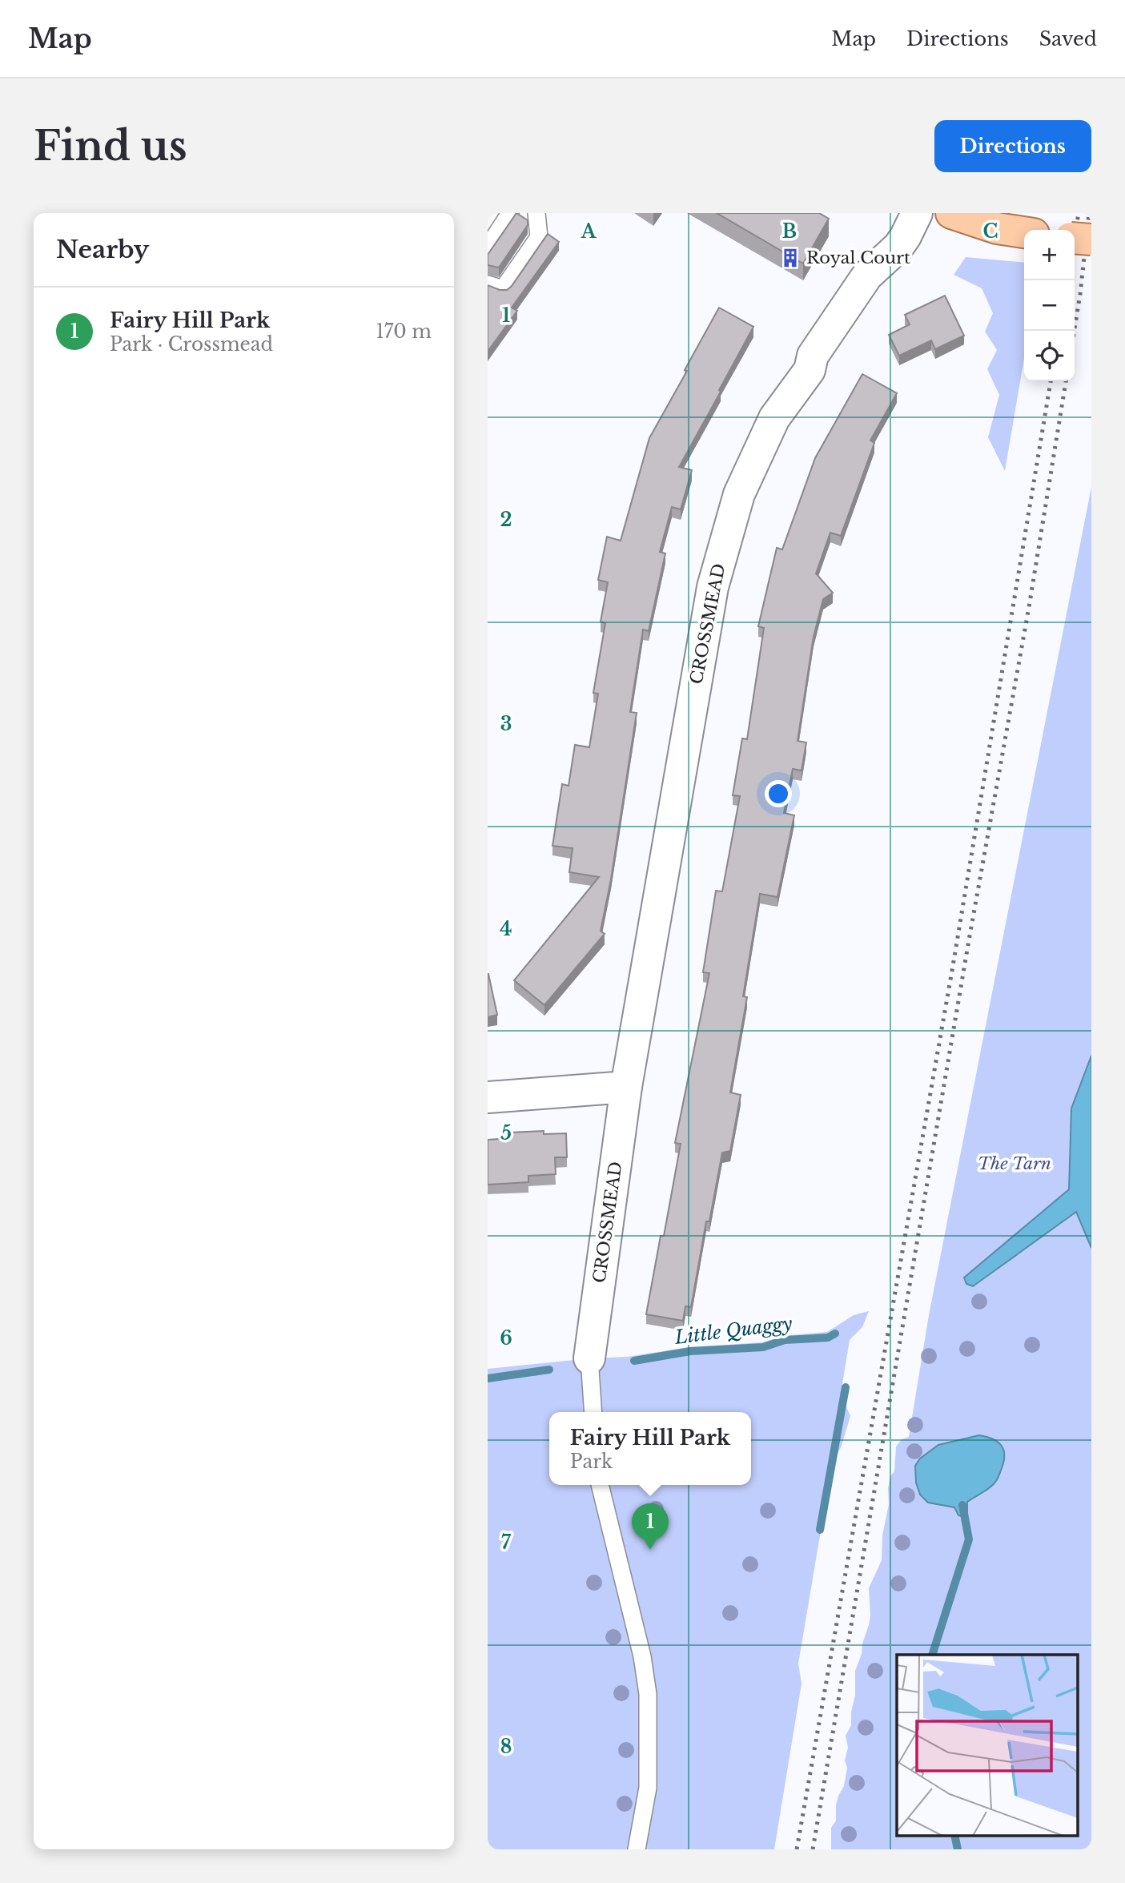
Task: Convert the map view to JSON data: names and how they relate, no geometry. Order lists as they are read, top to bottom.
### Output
{
  "streets": {
    "street": ["CROSSMEAD"]
  },
  "water": ["Little Quaggy"],
  "parks": ["The Tarn"],
  "places": {
    "building": ["Royal Court"]
  },
  "page": {
    "header": "Map",
    "nav": ["Map", "Directions", "Saved"],
    "buttons": "Directions",
    "title": "Find us",
    "heading": "Nearby",
    "map_buttons": ["+", "−"],
    "list": [
      {
        "mark": "1",
        "name": "Fairy Hill Park",
        "note": "Park · Crossmead",
        "value": "170 m"
      }
    ],
    "popup": ["Fairy Hill Park", "Park"],
    "pins": "1"
  },
  "grid": {
    "columns": ["A", "B", "C"],
    "rows": [
      "1",
      "2",
      "3",
      "4",
      "5",
      "6",
      "7",
      "8"
    ]
  }
}
